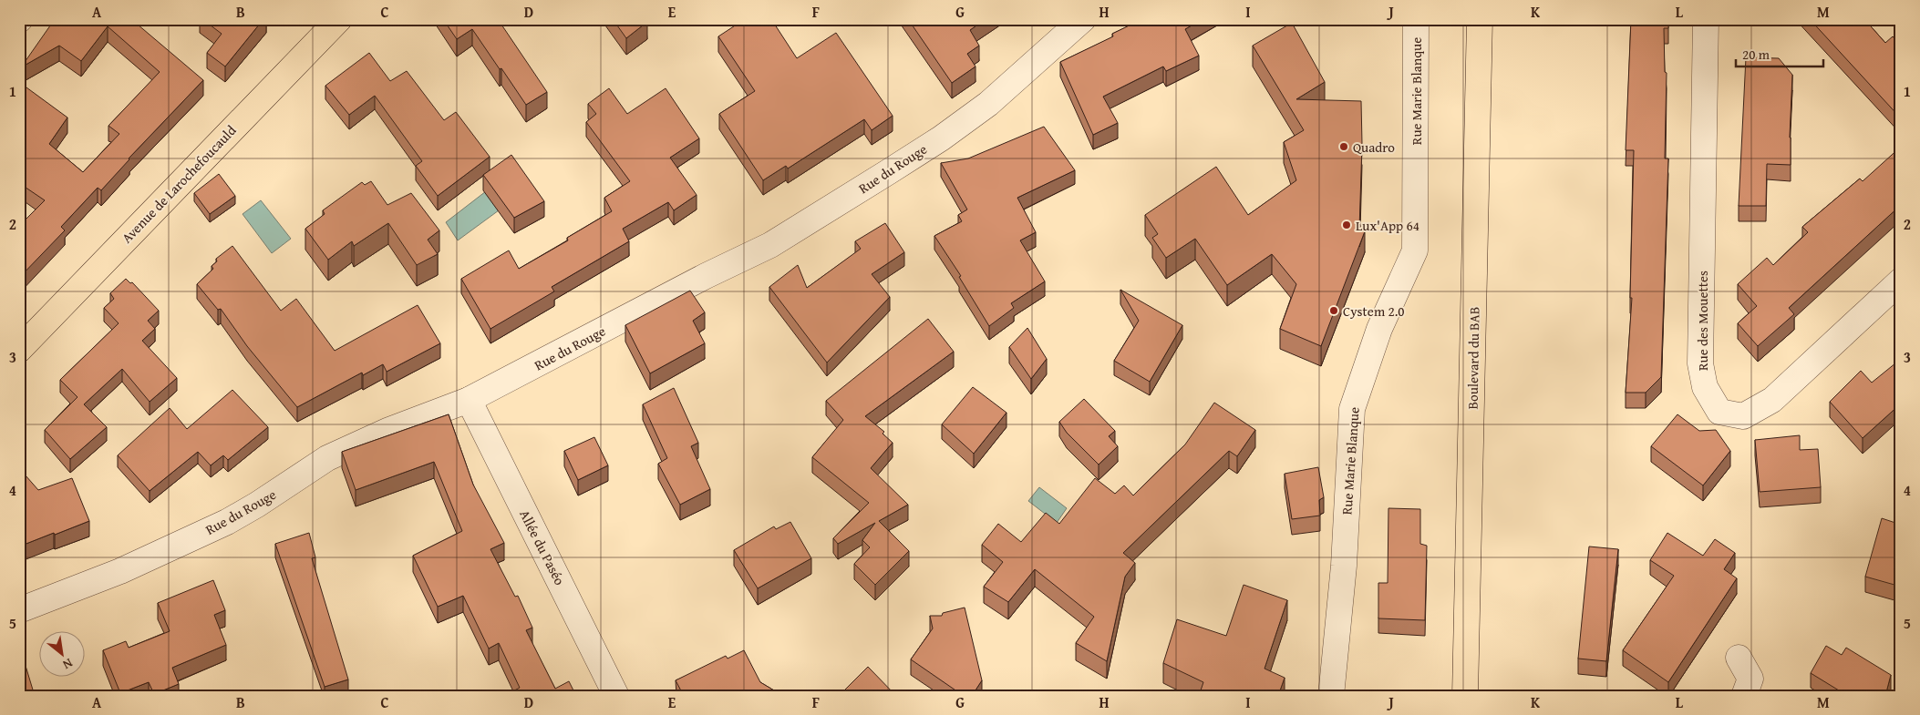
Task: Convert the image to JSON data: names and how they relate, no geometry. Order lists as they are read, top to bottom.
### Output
{
  "streets": {
    "main road": ["Avenue de Larochefoucauld", "Boulevard du BAB"],
    "street": [
      "Rue Marie Blanque",
      "Rue du Rouge",
      "Rue des Mouettes",
      "Allée du Paséo"
    ]
  },
  "crossings": [
    ["Rue du Rouge", "Allée du Paséo"]
  ],
  "places": ["Quadro", "Lux'App 64", "Cystem 2.0"],
  "scale_bar": "20 m",
  "north": "bottom right",
  "grid": {
    "columns": [
      "A",
      "B",
      "C",
      "D",
      "E",
      "F",
      "G",
      "H",
      "I",
      "J",
      "K",
      "L",
      "M"
    ],
    "rows": [
      "1",
      "2",
      "3",
      "4",
      "5"
    ]
  }
}
